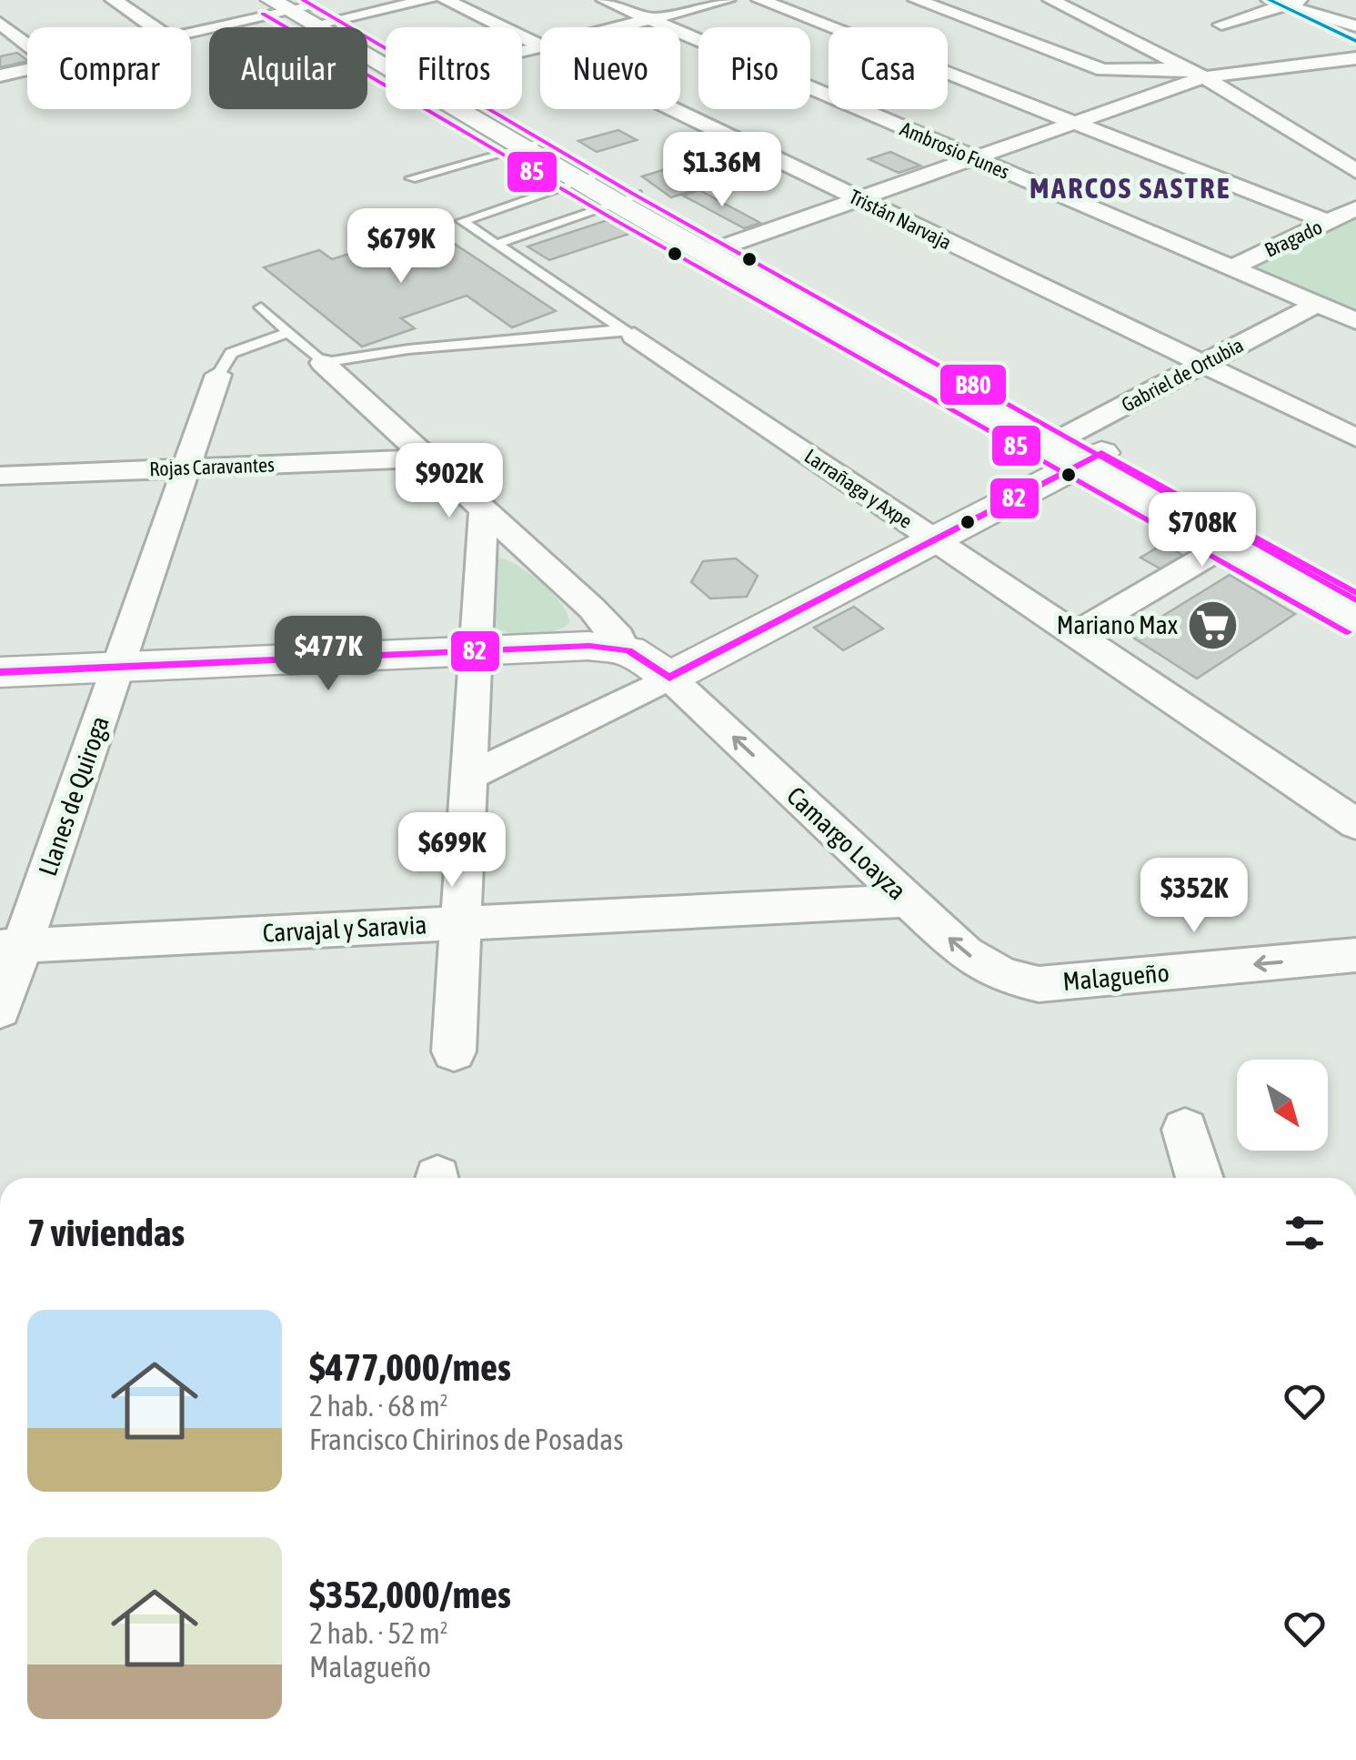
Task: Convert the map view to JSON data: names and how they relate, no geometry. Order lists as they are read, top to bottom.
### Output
{
  "streets": {
    "main road": ["Gabriel de Ortubia"],
    "street": [
      "Ambrosio Funes",
      "Tristán Narvaja",
      "Bragado",
      "Rojas Caravantes",
      "Larrañaga y Axpe",
      "Llanes de Quiroga",
      "Camargo Loayza",
      "Carvajal y Saravia",
      "Malagueño"
    ]
  },
  "crossings": [
    ["Ambrosio Funes", "Bragado"],
    ["Ambrosio Funes", "Gabriel de Ortubia"],
    ["Tristán Narvaja", "Gabriel de Ortubia"],
    ["Gabriel de Ortubia", "Larrañaga y Axpe"],
    ["Gabriel de Ortubia", "Camargo Loayza"],
    ["Rojas Caravantes", "Llanes de Quiroga"],
    ["Llanes de Quiroga", "Carvajal y Saravia"],
    ["Camargo Loayza", "Carvajal y Saravia"],
    ["Camargo Loayza", "Malagueño"]
  ],
  "one_way": ["Camargo Loayza", "Malagueño"],
  "districts": ["MARCOS SASTRE"],
  "places": {
    "supermarket": ["Mariano Max"]
  },
  "lines": ["transit line B80", "transit line 85", "transit line 82"],
  "north": "bottom right",
  "page": {
    "chip": [
      "Comprar",
      "Alquilar",
      "Filtros",
      "Nuevo",
      "Piso",
      "Casa"
    ],
    "price": [
      "$1.36M",
      "$679K",
      "$902K",
      "$708K",
      "$477K",
      "$699K",
      "$352K"
    ],
    "heading": "7 viviendas",
    "list": [
      {
        "name": "$477,000/mes",
        "note": "2 hab. · 68 m² · Francisco Chirinos de Posadas"
      },
      {
        "name": "$352,000/mes",
        "note": "2 hab. · 52 m² · Malagueño"
      }
    ]
  }
}
